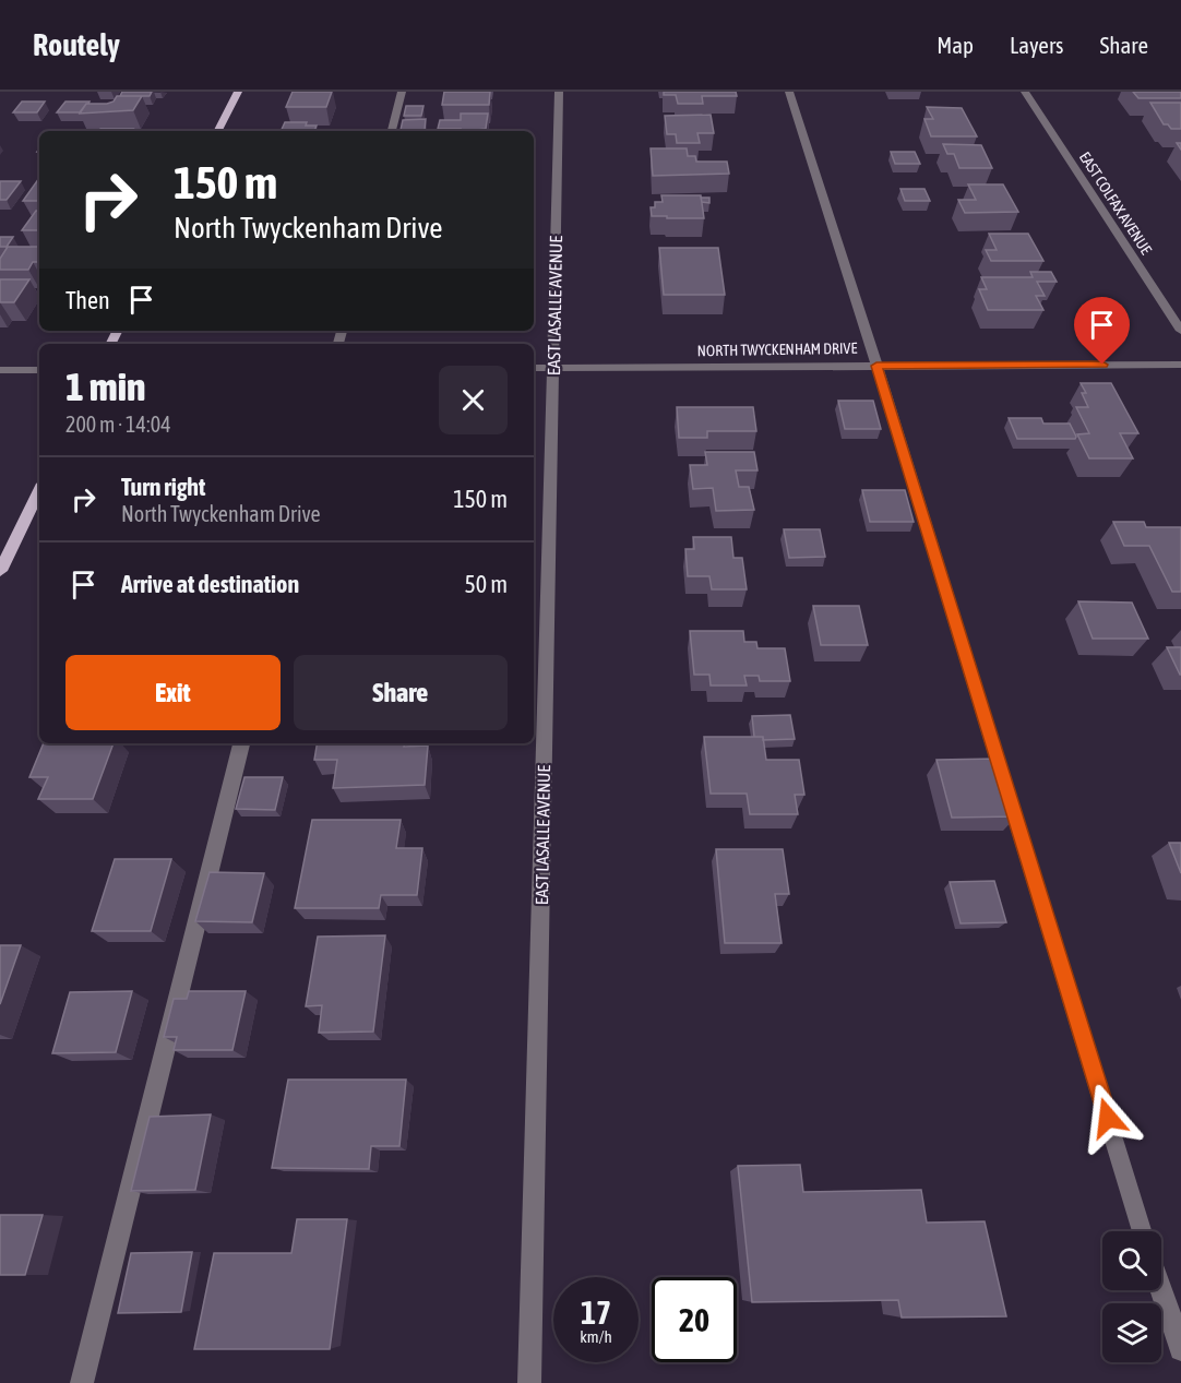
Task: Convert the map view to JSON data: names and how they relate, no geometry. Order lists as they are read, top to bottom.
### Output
{
  "streets": {
    "street": ["EAST COLFAX AVENUE", "EAST LASALLE AVENUE", "NORTH TWYCKENHAM DRIVE"]
  },
  "crossings": [
    ["EAST LASALLE AVENUE", "NORTH TWYCKENHAM DRIVE"]
  ],
  "page": {
    "header": "Routely",
    "nav": ["Map", "Layers", "Share"],
    "turn": ["150 m", "North Twyckenham Drive"],
    "then": "Then",
    "heading": ["1 min", "200 m · 14:04"],
    "list": [
      {
        "name": "Turn right",
        "note": "North Twyckenham Drive",
        "value": "150 m"
      },
      {
        "name": "Arrive at destination",
        "value": "50 m"
      }
    ],
    "buttons": ["Exit", "Share"],
    "speed": "17 km/h",
    "limit": "20"
  }
}
